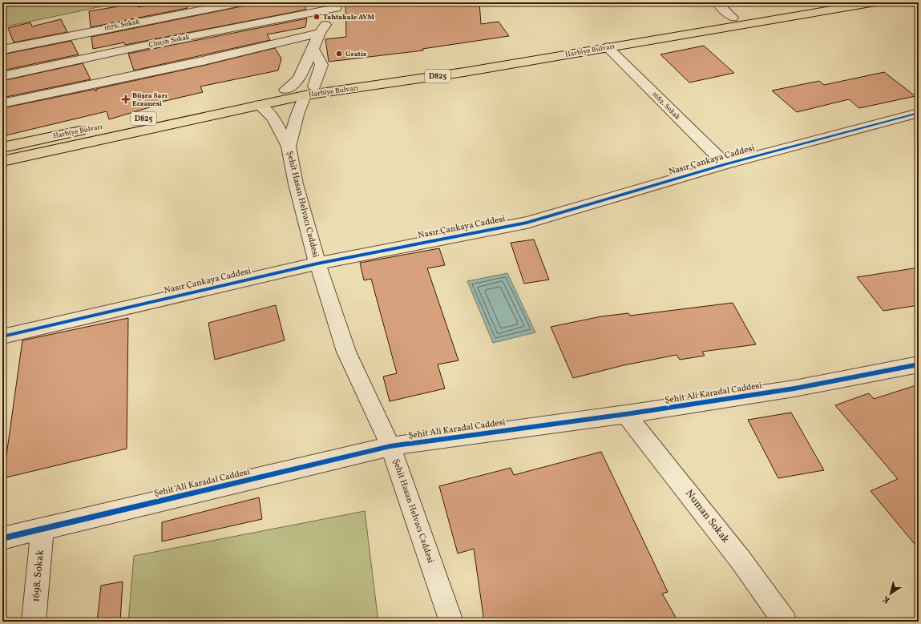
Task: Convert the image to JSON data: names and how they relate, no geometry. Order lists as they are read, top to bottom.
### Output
{
  "streets": {
    "main road": ["Harbiye Bulvarı", "D825"],
    "street": [
      "1676. Sokak",
      "Çinçin Sokak",
      "1682. Sokak",
      "Nasır Çankaya Caddesi",
      "Şehit Hasan Helvacı Caddesi",
      "Şehit Ali Karadal Caddesi",
      "Numan Sokak",
      "1698. Sokak"
    ]
  },
  "crossings": [
    ["Harbiye Bulvarı", "1682. Sokak"],
    ["Harbiye Bulvarı", "Şehit Hasan Helvacı Caddesi"],
    ["1682. Sokak", "Nasır Çankaya Caddesi"],
    ["Nasır Çankaya Caddesi", "Şehit Hasan Helvacı Caddesi"],
    ["Şehit Hasan Helvacı Caddesi", "Şehit Ali Karadal Caddesi"],
    ["Şehit Ali Karadal Caddesi", "Numan Sokak"],
    ["Şehit Ali Karadal Caddesi", "1698. Sokak"]
  ],
  "places": {
    "other": ["Tahtakale AVM", "Gratis"],
    "health": ["Büşra Sarı Eczanesi"]
  },
  "north": "bottom left"
}
